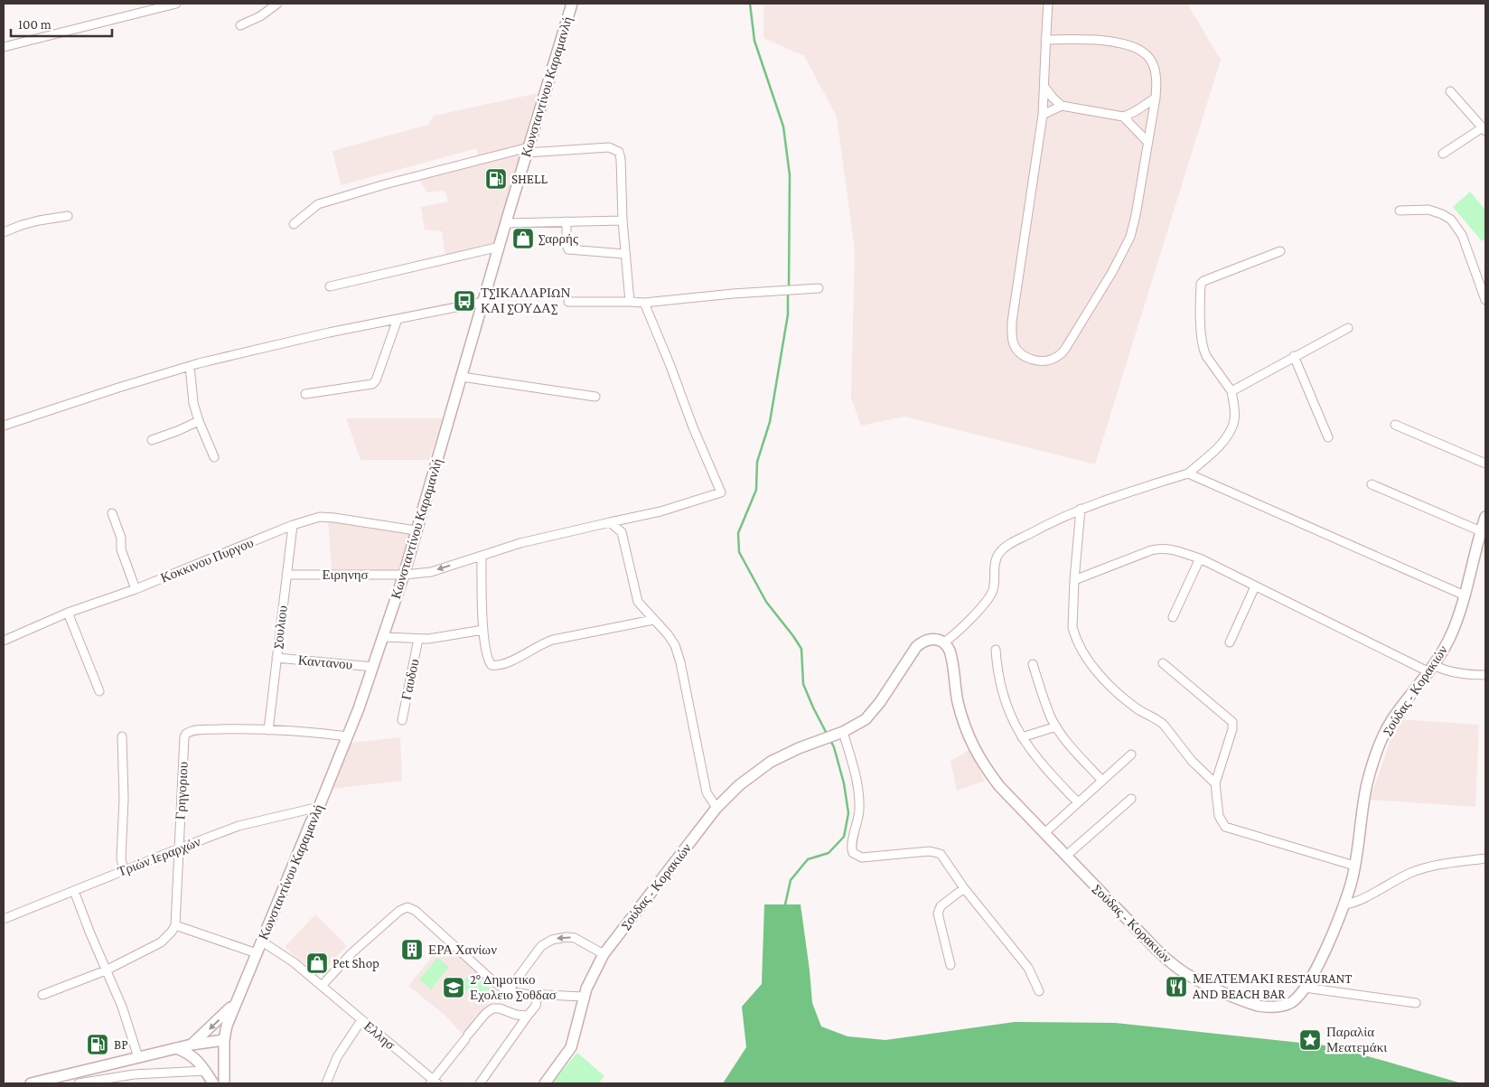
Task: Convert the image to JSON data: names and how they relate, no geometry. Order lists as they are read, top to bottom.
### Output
{
  "streets": {
    "main road": ["Κωνσταντίνου Καραμανλή", "Σούδας - Κορακιών"],
    "street": [
      "Κοκκινου Πυργου",
      "Ειρηνησ",
      "Σουλιου",
      "Καντανου",
      "Γαυδου",
      "Γρηγοριου",
      "Τριών Ιεραρχών",
      "Ελλησ"
    ]
  },
  "crossings": [
    ["Κωνσταντίνου Καραμανλή", "Κοκκινου Πυργου"],
    ["Κωνσταντίνου Καραμανλή", "Ειρηνησ"],
    ["Κωνσταντίνου Καραμανλή", "Καντανου"],
    ["Κωνσταντίνου Καραμανλή", "Τριών Ιεραρχών"],
    ["Κωνσταντίνου Καραμανλή", "Ελλησ"],
    ["Κοκκινου Πυργου", "Σουλιου"],
    ["Ειρηνησ", "Σουλιου"],
    ["Σουλιου", "Καντανου"],
    ["Σουλιου", "Γρηγοριου"],
    ["Γρηγοριου", "Τριών Ιεραρχών"]
  ],
  "places": {
    "fuel station": ["SHELL", "BP"],
    "shop": ["Σαρρής", "Pet Shop"],
    "bus stop": ["ΤΣΙΚΑΛΑΡΙΩΝ ΚΑΙ ΣΟΥΔΑΣ"],
    "building": ["ΕΡΑ Χανίων"],
    "restaurant": ["ΜΕΛΤΕΜΑΚΙ RESTAURANT AND BEACH BAR"],
    "school or university": ["2° Δημοτικο Εχολειο Σοθδασ"],
    "place": ["Παραλία Μεατεμάκι"]
  },
  "scale_bar": "100 m"
}
